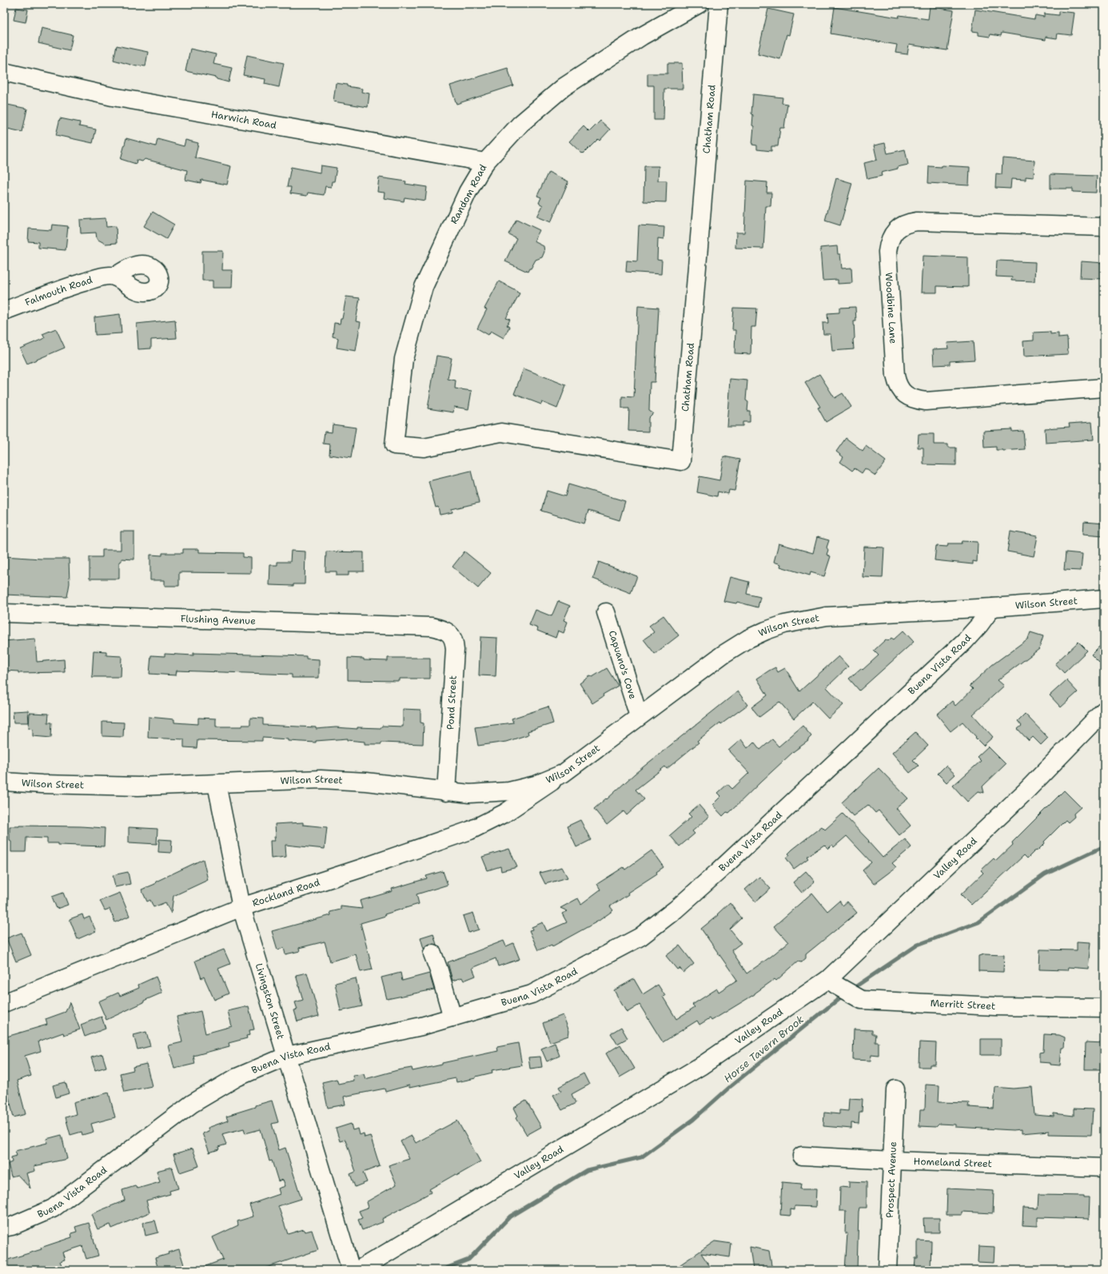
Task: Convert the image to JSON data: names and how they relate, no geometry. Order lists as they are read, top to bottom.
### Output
{
  "streets": {
    "street": [
      "Chatham Road",
      "Harwich Road",
      "Random Road",
      "Falmouth Road",
      "Woodbine Lane",
      "Wilson Street",
      "Flushing Avenue",
      "Capuano's Cove",
      "Buena Vista Road",
      "Pond Street",
      "Valley Road",
      "Rockland Road",
      "Livingston Street",
      "Merritt Street",
      "Homeland Street",
      "Prospect Avenue"
    ]
  },
  "crossings": [
    ["Chatham Road", "Random Road"],
    ["Harwich Road", "Random Road"],
    ["Wilson Street", "Capuano's Cove"],
    ["Wilson Street", "Buena Vista Road"],
    ["Wilson Street", "Pond Street"],
    ["Wilson Street", "Rockland Road"],
    ["Wilson Street", "Livingston Street"],
    ["Flushing Avenue", "Pond Street"],
    ["Buena Vista Road", "Livingston Street"],
    ["Valley Road", "Merritt Street"],
    ["Rockland Road", "Livingston Street"],
    ["Homeland Street", "Prospect Avenue"]
  ],
  "water": ["Horse Tavern Brook"]
}
